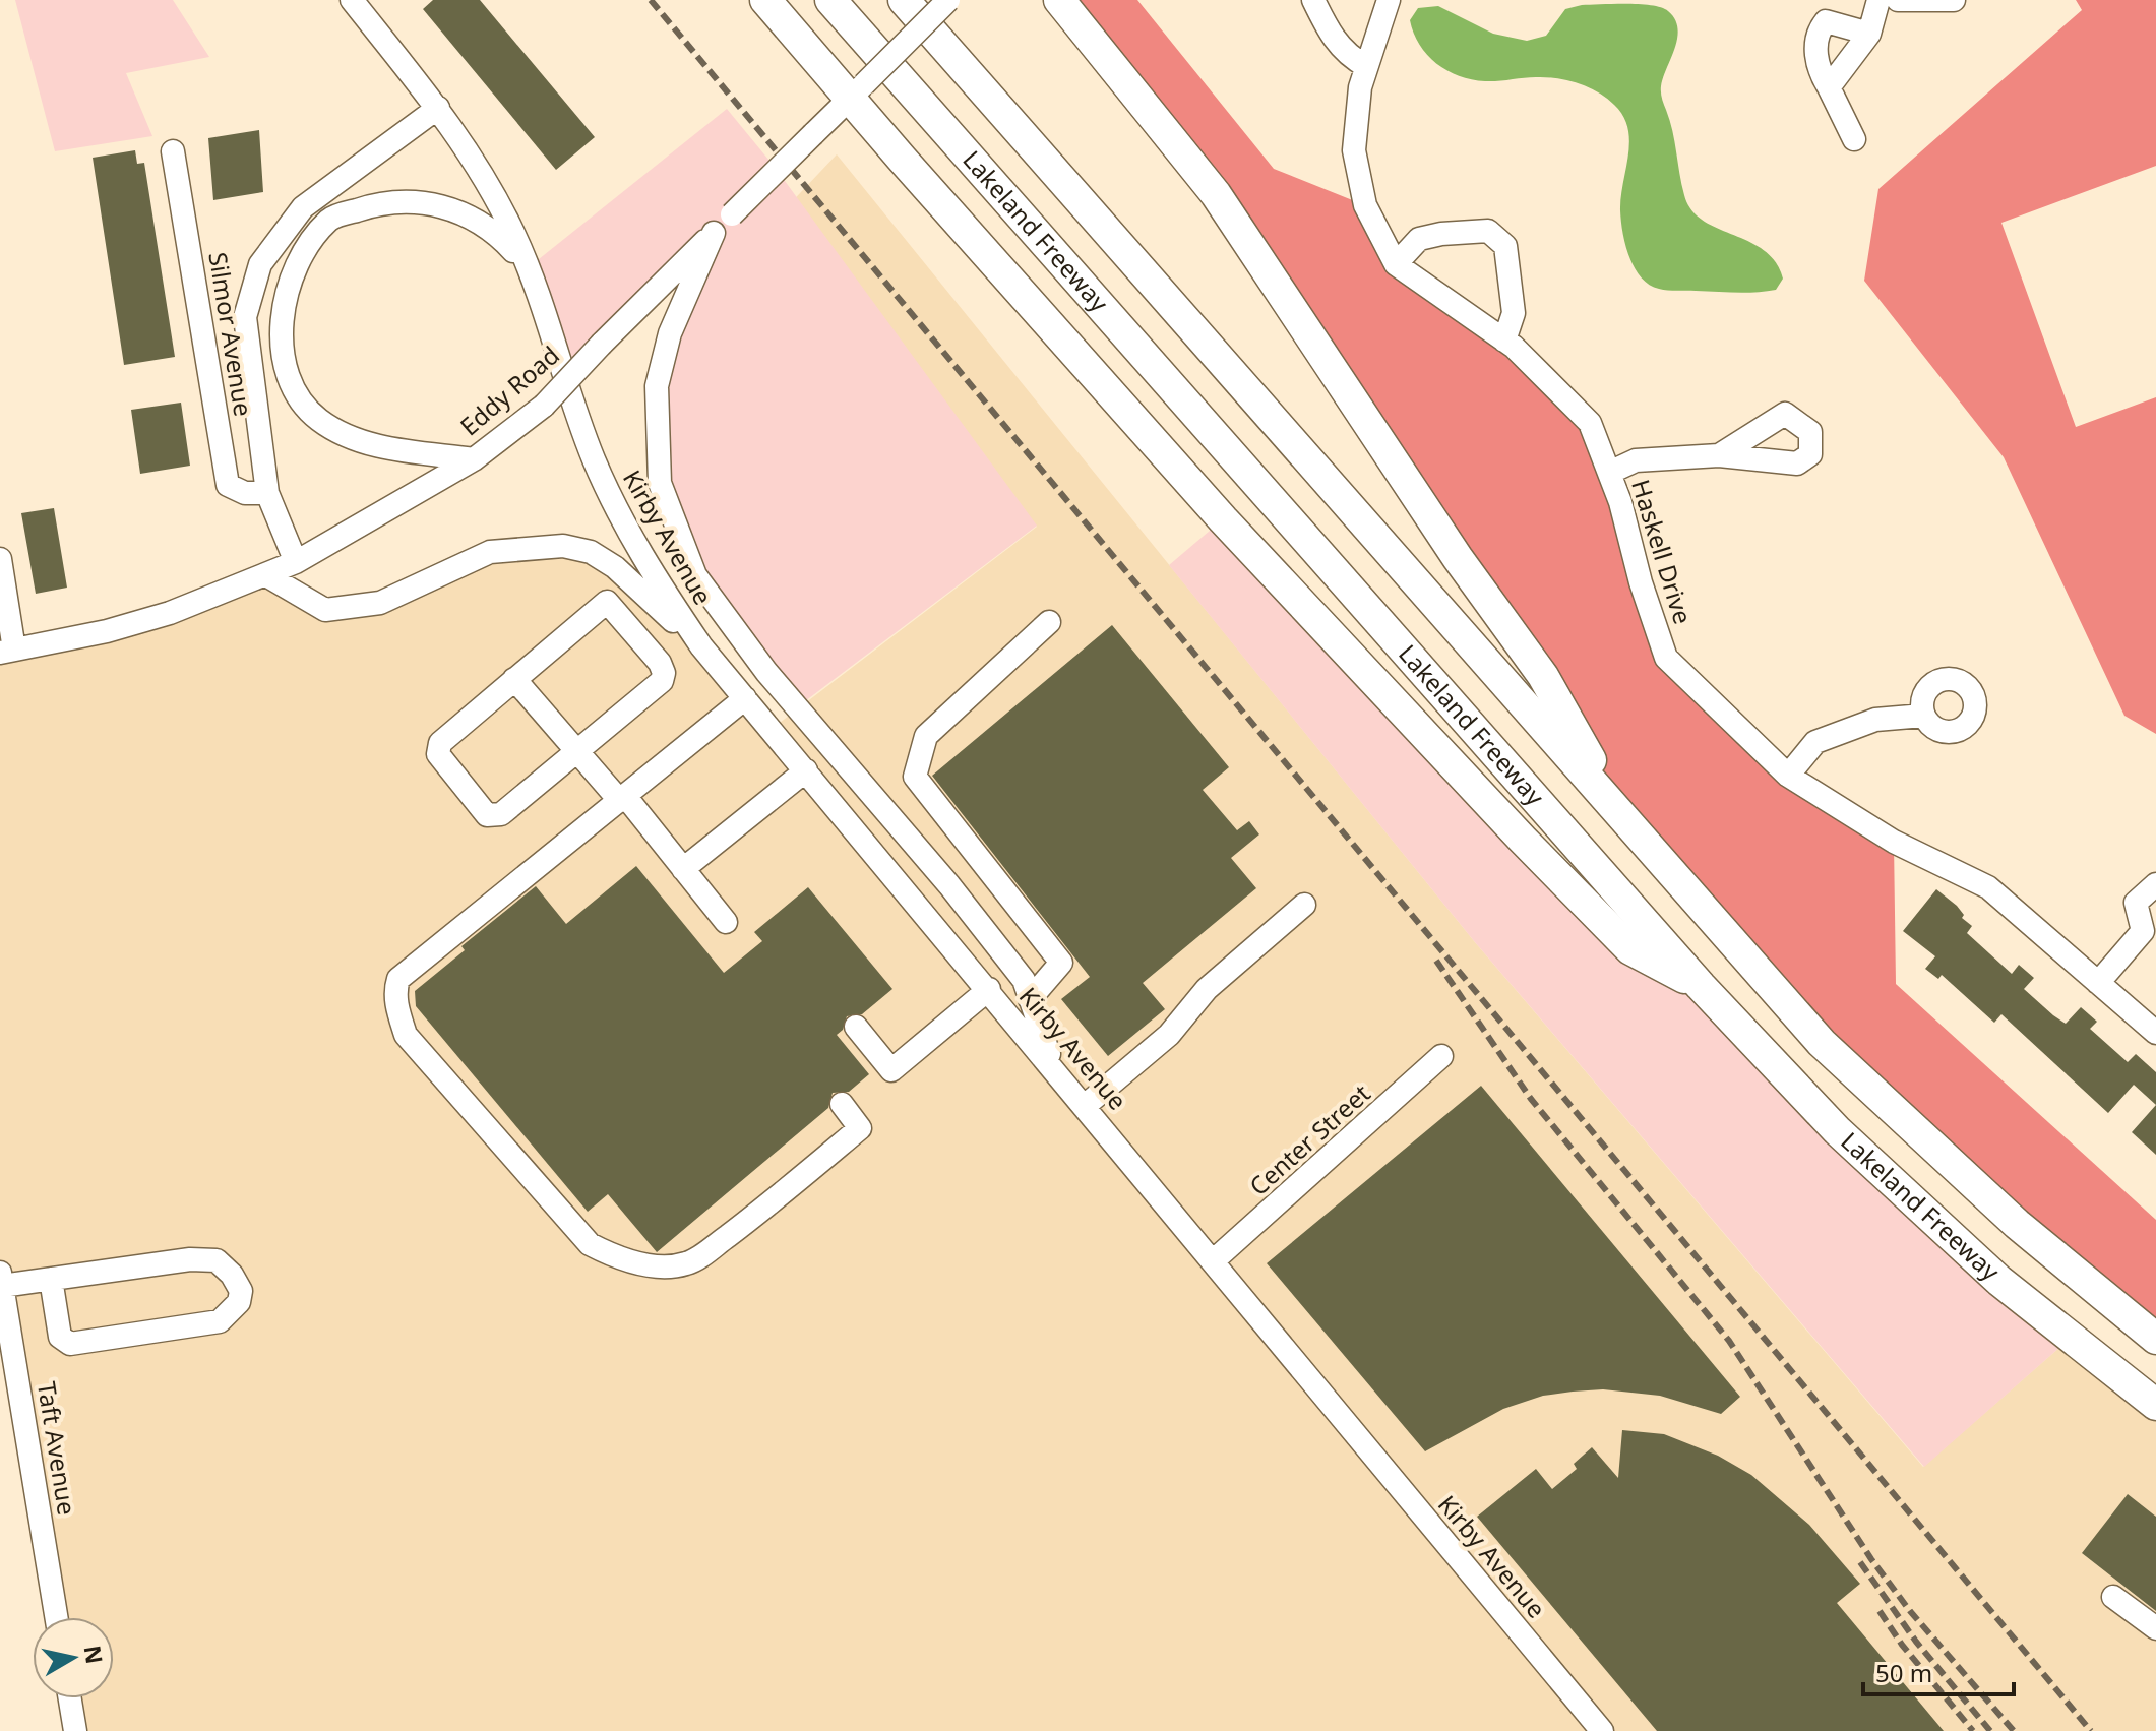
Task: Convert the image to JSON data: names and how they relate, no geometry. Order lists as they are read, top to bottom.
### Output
{
  "streets": {
    "highway": ["Lakeland Freeway"],
    "street": [
      "Silmor Avenue",
      "Eddy Road",
      "Kirby Avenue",
      "Haskell Drive",
      "Center Street",
      "Taft Avenue"
    ]
  },
  "crossings": [
    ["Kirby Avenue", "Center Street"]
  ],
  "scale_bar": "50 m",
  "north": "right"
}
